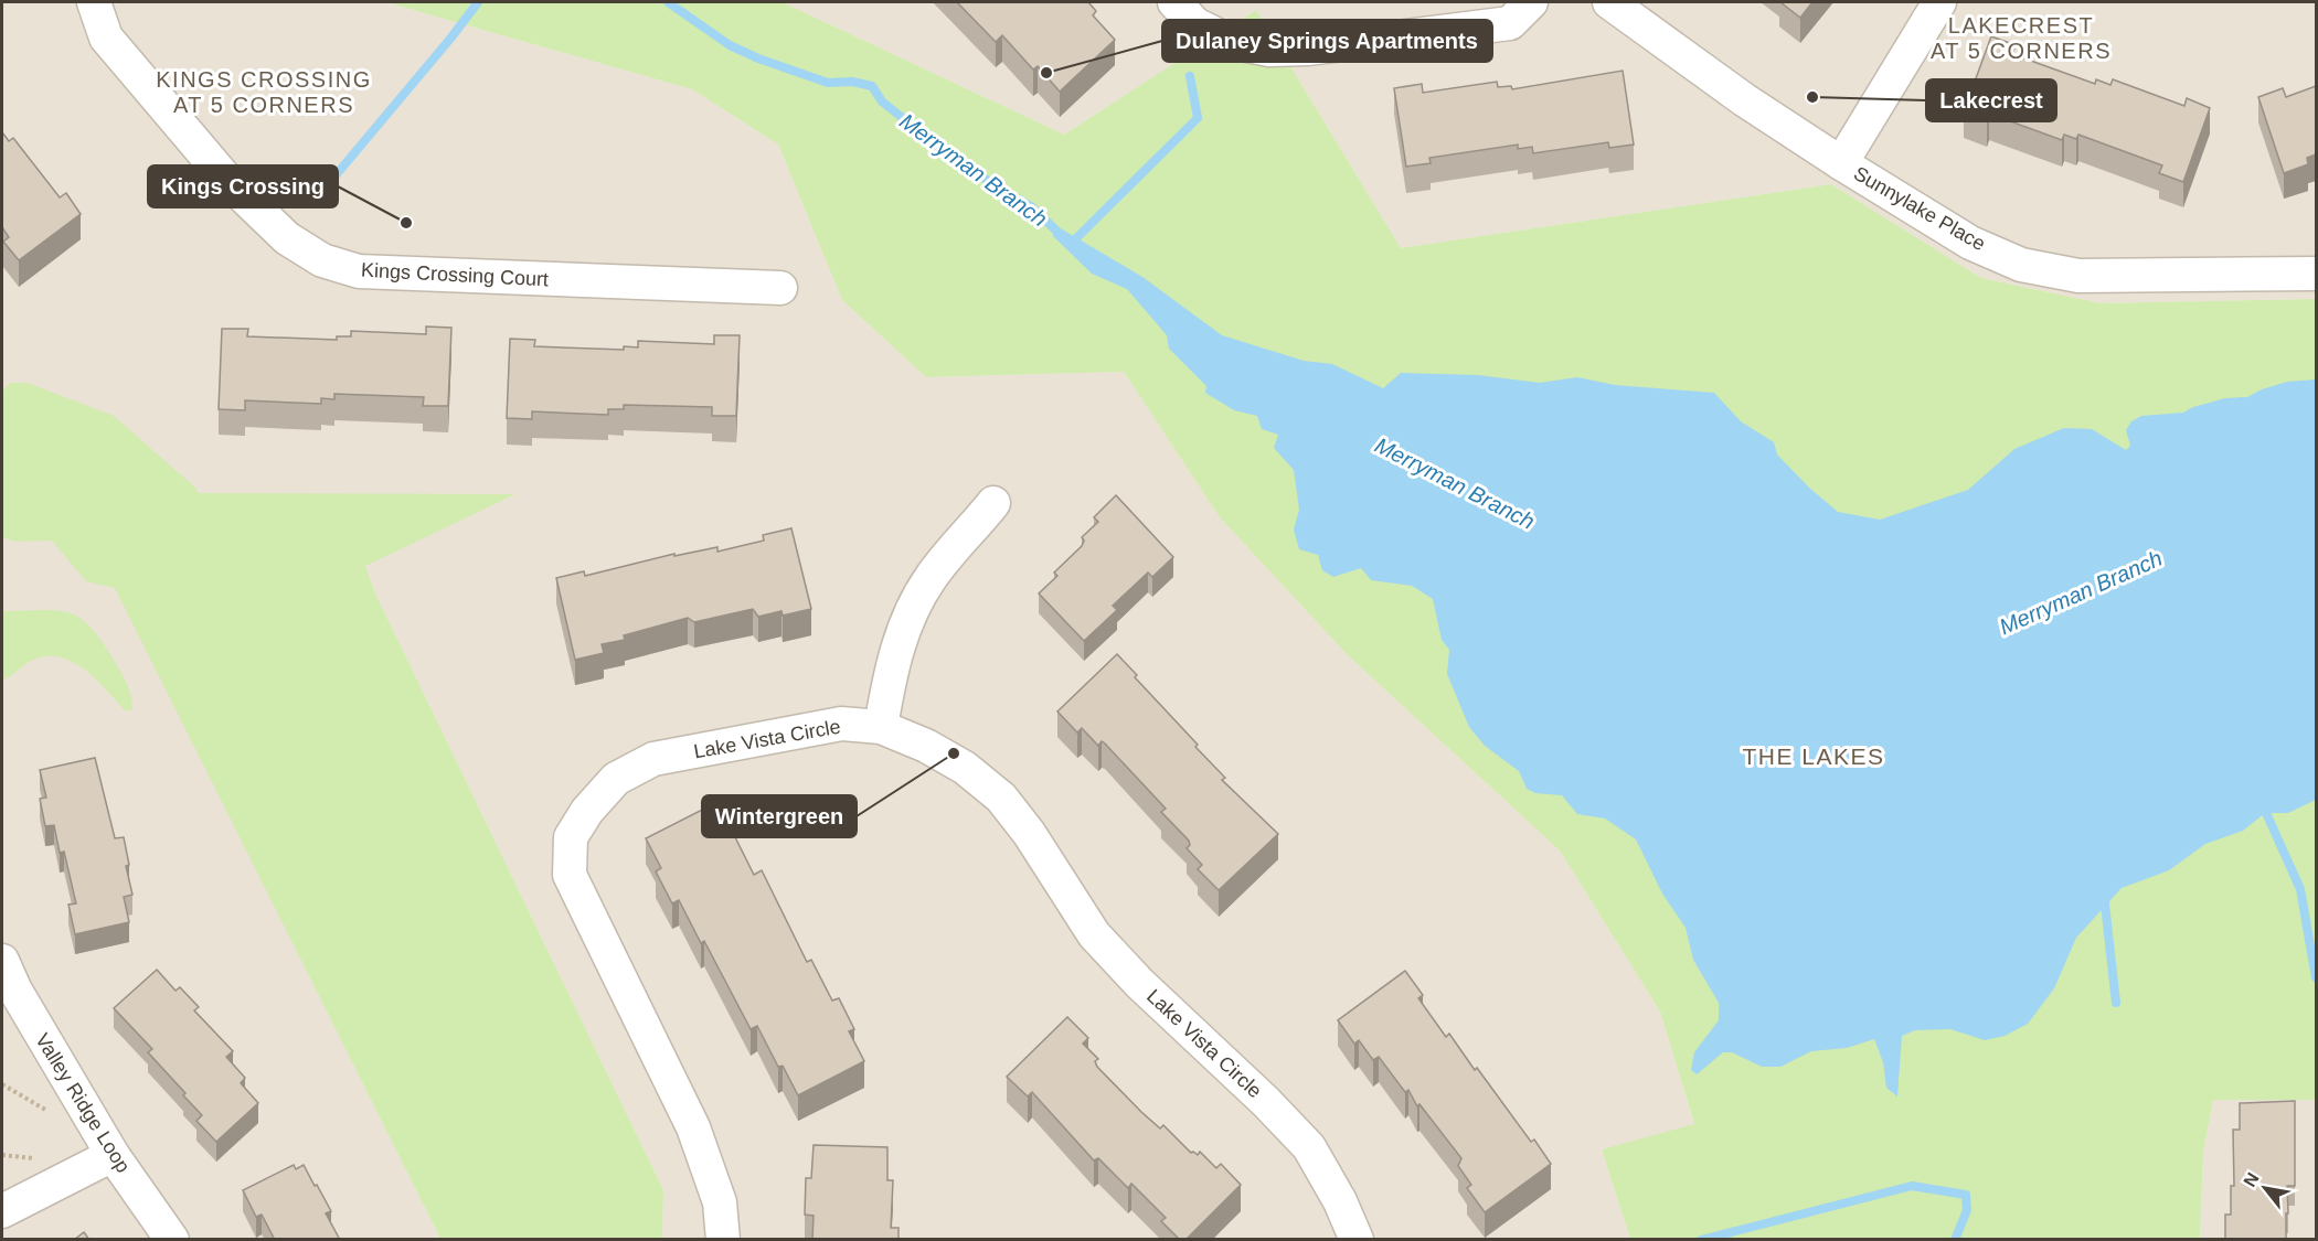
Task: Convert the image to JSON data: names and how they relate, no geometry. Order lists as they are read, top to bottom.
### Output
{
  "streets": {
    "street": [
      "Sunnylake Place",
      "Kings Crossing Court",
      "Lake Vista Circle",
      "Valley Ridge Loop"
    ]
  },
  "districts": ["LAKECREST AT 5 CORNERS", "KINGS CROSSING AT 5 CORNERS", "THE LAKES"],
  "water": ["Merryman Branch"],
  "places": [
    "Dulaney Springs Apartments",
    "Lakecrest",
    "Kings Crossing",
    "Wintergreen"
  ],
  "north": "top left"
}
